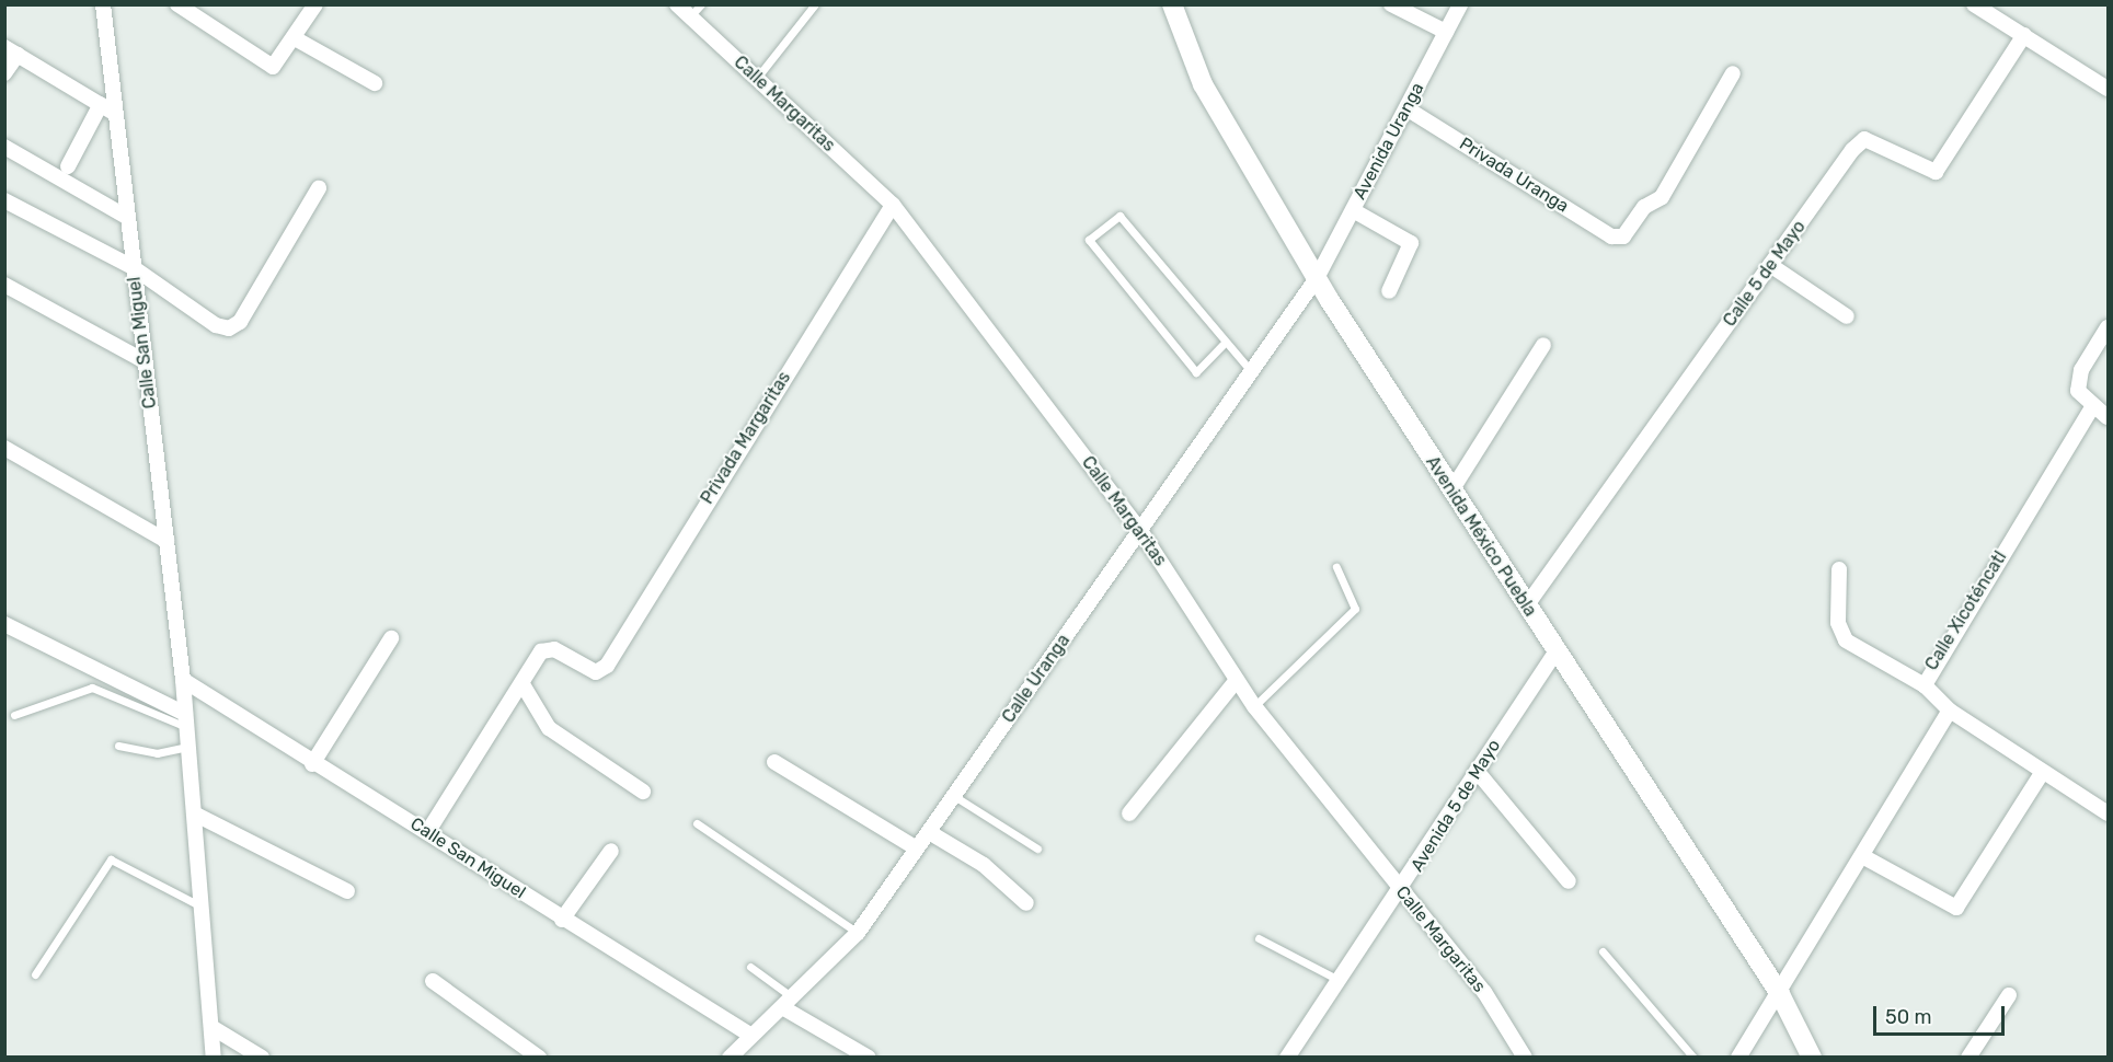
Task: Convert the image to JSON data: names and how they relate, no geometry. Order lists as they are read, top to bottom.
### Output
{
  "streets": {
    "main road": ["Avenida México Puebla"],
    "street": [
      "Calle Margaritas",
      "Avenida Uranga",
      "Privada Uranga",
      "Calle 5 de Mayo",
      "Calle San Miguel",
      "Privada Margaritas",
      "Calle Xicoténcatl",
      "Calle Uranga",
      "Avenida 5 de Mayo"
    ]
  },
  "crossings": [
    ["Calle Margaritas", "Privada Margaritas"],
    ["Calle Margaritas", "Calle Uranga"],
    ["Calle Margaritas", "Avenida 5 de Mayo"],
    ["Avenida Uranga", "Privada Uranga"],
    ["Avenida Uranga", "Avenida México Puebla"],
    ["Avenida Uranga", "Calle Uranga"],
    ["Calle 5 de Mayo", "Avenida México Puebla"],
    ["Calle San Miguel", "Calle Uranga"],
    ["Avenida México Puebla", "Calle Uranga"],
    ["Avenida México Puebla", "Avenida 5 de Mayo"]
  ],
  "scale_bar": "50 m"
}
